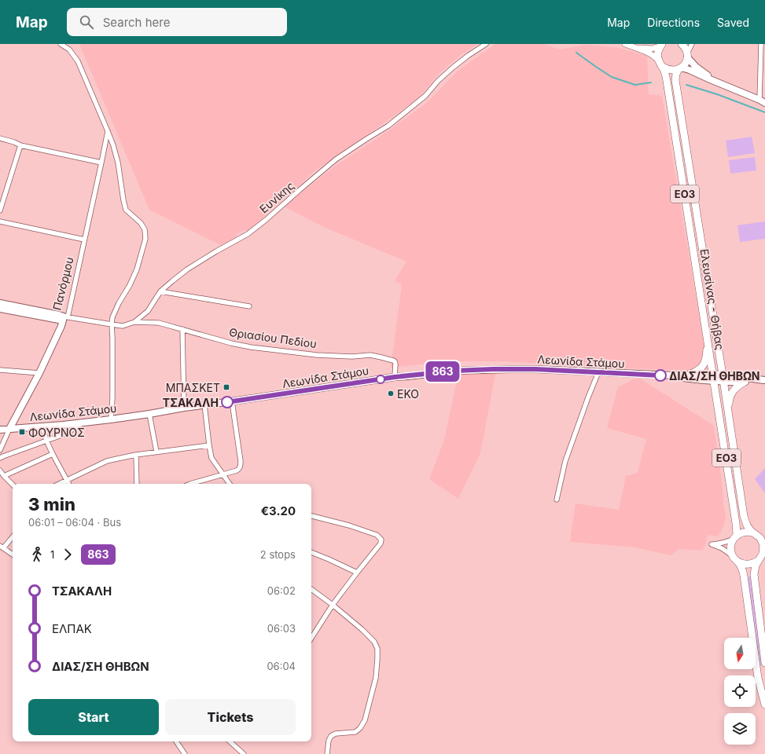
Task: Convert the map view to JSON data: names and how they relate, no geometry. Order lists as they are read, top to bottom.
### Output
{
  "streets": {
    "main road": [
      "ΕΟ3",
      "Πανόρμου",
      "Ελευσίνας - Θήβας",
      "Λεωνίδα Στάμου"
    ],
    "street": ["Ευνίκης", "Θριασίου Πεδίου"]
  },
  "crossings": [
    ["ΕΟ3", "Ελευσίνας - Θήβας"],
    ["ΕΟ3", "Λεωνίδα Στάμου"],
    ["Ευνίκης", "Πανόρμου"],
    ["Ευνίκης", "Θριασίου Πεδίου"],
    ["Πανόρμου", "Λεωνίδα Στάμου"],
    ["Ελευσίνας - Θήβας", "Λεωνίδα Στάμου"],
    ["Θριασίου Πεδίου", "Λεωνίδα Στάμου"]
  ],
  "places": {
    "other": ["ΔΙΑΣ/ΣΗ ΘΗΒΩΝ", "EKO", "ΤΣΑΚΑΛΗ"],
    "transit": ["ΜΠΑΣΚΕΤ", "ΦΟΥΡΝΟΣ"]
  },
  "lines": ["bus line 863"],
  "north": "bottom",
  "page": {
    "header": "Map",
    "search": "Search here",
    "nav": ["Map", "Directions", "Saved"],
    "on_map": "863",
    "heading": ["3 min", "06:01 – 06:04 · Bus", "€3.20"],
    "legs": ["1", "863", "2 stops"],
    "list": [
      {
        "name": "ΤΣΑΚΑΛΗ",
        "value": "06:02"
      },
      {
        "name": "ΕΛΠΑΚ",
        "value": "06:03"
      },
      {
        "name": "ΔΙΑΣ/ΣΗ ΘΗΒΩΝ",
        "value": "06:04"
      }
    ],
    "buttons": ["Start", "Tickets"]
  }
}
